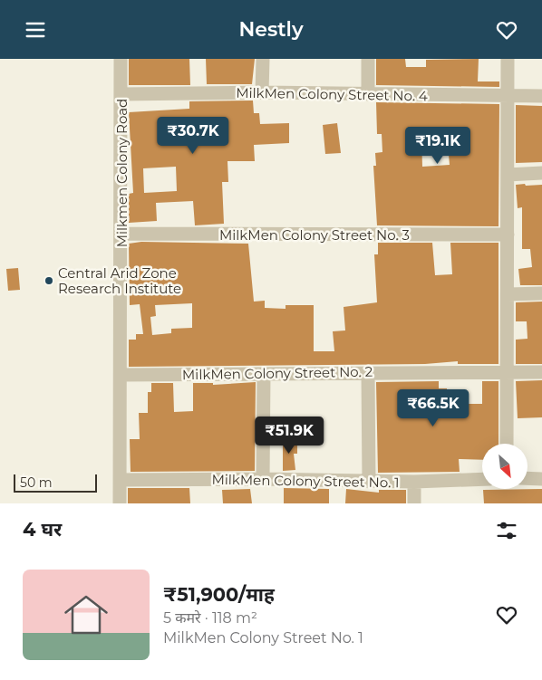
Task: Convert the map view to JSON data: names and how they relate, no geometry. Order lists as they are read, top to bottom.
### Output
{
  "streets": {
    "street": [
      "MilkMen Colony Street No. 4",
      "Milkmen Colony Road",
      "MilkMen Colony Street No. 3",
      "MilkMen Colony Street No. 2",
      "MilkMen Colony Street No. 1"
    ]
  },
  "crossings": [
    ["MilkMen Colony Street No. 4", "Milkmen Colony Road"],
    ["Milkmen Colony Road", "MilkMen Colony Street No. 3"],
    ["Milkmen Colony Road", "MilkMen Colony Street No. 2"],
    ["Milkmen Colony Road", "MilkMen Colony Street No. 1"]
  ],
  "places": ["Central Arid Zone Research Institute"],
  "scale_bar": "50 m",
  "north": "bottom right",
  "page": {
    "header": "Nestly",
    "price": [
      "₹30.7K",
      "₹19.1K",
      "₹66.5K",
      "₹51.9K"
    ],
    "scale": "50 m",
    "heading": "4 घर",
    "list": [
      {
        "name": "₹51,900/माह",
        "note": "5 कमरे · 118 m² · MilkMen Colony Street No. 1"
      }
    ]
  }
}
